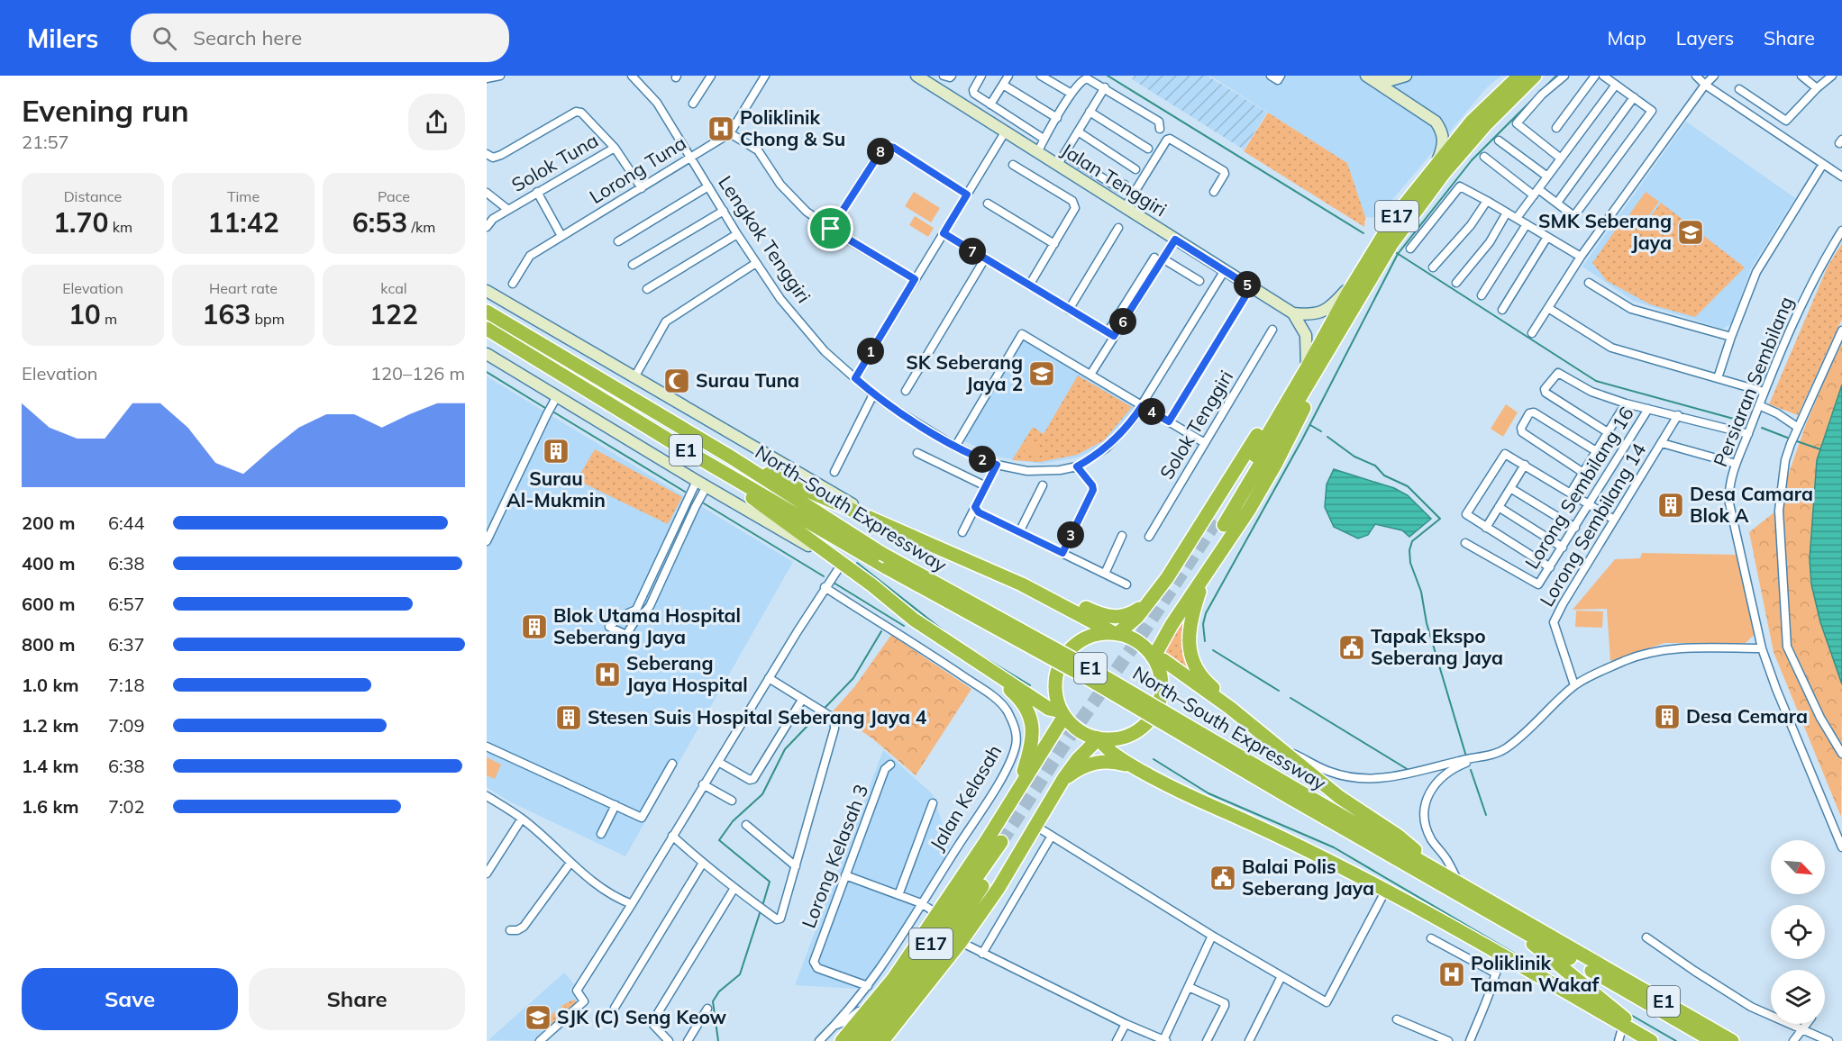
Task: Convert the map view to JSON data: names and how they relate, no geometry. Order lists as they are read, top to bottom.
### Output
{
  "streets": {
    "highway": ["E17", "E1", "North–South Expressway"],
    "main road": ["Jalan Tenggiri"],
    "street": [
      "Solok Tuna",
      "Lorong Tuna",
      "Lengkok Tenggiri",
      "Persiaran Sembilang",
      "Solok Tenggiri",
      "Lorong Sembilang 16",
      "Lorong Sembilang 14",
      "Jalan Kelasah",
      "Lorong Kelasah 3"
    ]
  },
  "crossings": [
    ["Lorong Tuna", "Lengkok Tenggiri"],
    ["Jalan Tenggiri", "Lengkok Tenggiri"],
    ["Jalan Kelasah", "Lorong Kelasah 3"]
  ],
  "places": {
    "hospital": ["Poliklinik Chong & Su", "Seberang Jaya Hospital", "Poliklinik Taman Wakaf"],
    "school or university": ["SMK Seberang Jaya", "SK Seberang Jaya 2", "SJK (C) Seng Keow"],
    "mosque": ["Surau Tuna"],
    "building": [
      "Surau Al-Mukmin",
      "Desa Camara Blok A",
      "Blok Utama Hospital Seberang Jaya",
      "Desa Cemara",
      "Stesen Suis Hospital Seberang Jaya 4"
    ],
    "public building": ["Tapak Ekspo Seberang Jaya", "Balai Polis Seberang Jaya"]
  },
  "north": "bottom right",
  "page": {
    "header": "Milers",
    "search": "Search here",
    "nav": ["Map", "Layers", "Share"],
    "heading": ["Evening run", "21:57"],
    "pins": [
      "8",
      "7",
      "5",
      "6",
      "1",
      "4",
      "2",
      "3"
    ],
    "stats": [
      ["Distance", "1.70 km"],
      ["Time", "11:42"],
      ["Pace", "6:53 /km"],
      ["Elevation", "10 m"],
      ["Heart rate", "163 bpm"],
      ["kcal", "122"]
    ],
    "chart": ["Elevation", "120–126 m"],
    "list": [
      {
        "name": "200 m",
        "note": "6:44"
      },
      {
        "name": "400 m",
        "note": "6:38"
      },
      {
        "name": "600 m",
        "note": "6:57"
      },
      {
        "name": "800 m",
        "note": "6:37"
      },
      {
        "name": "1.0 km",
        "note": "7:18"
      },
      {
        "name": "1.2 km",
        "note": "7:09"
      },
      {
        "name": "1.4 km",
        "note": "6:38"
      },
      {
        "name": "1.6 km",
        "note": "7:02"
      }
    ],
    "buttons": ["Save", "Share"]
  }
}
